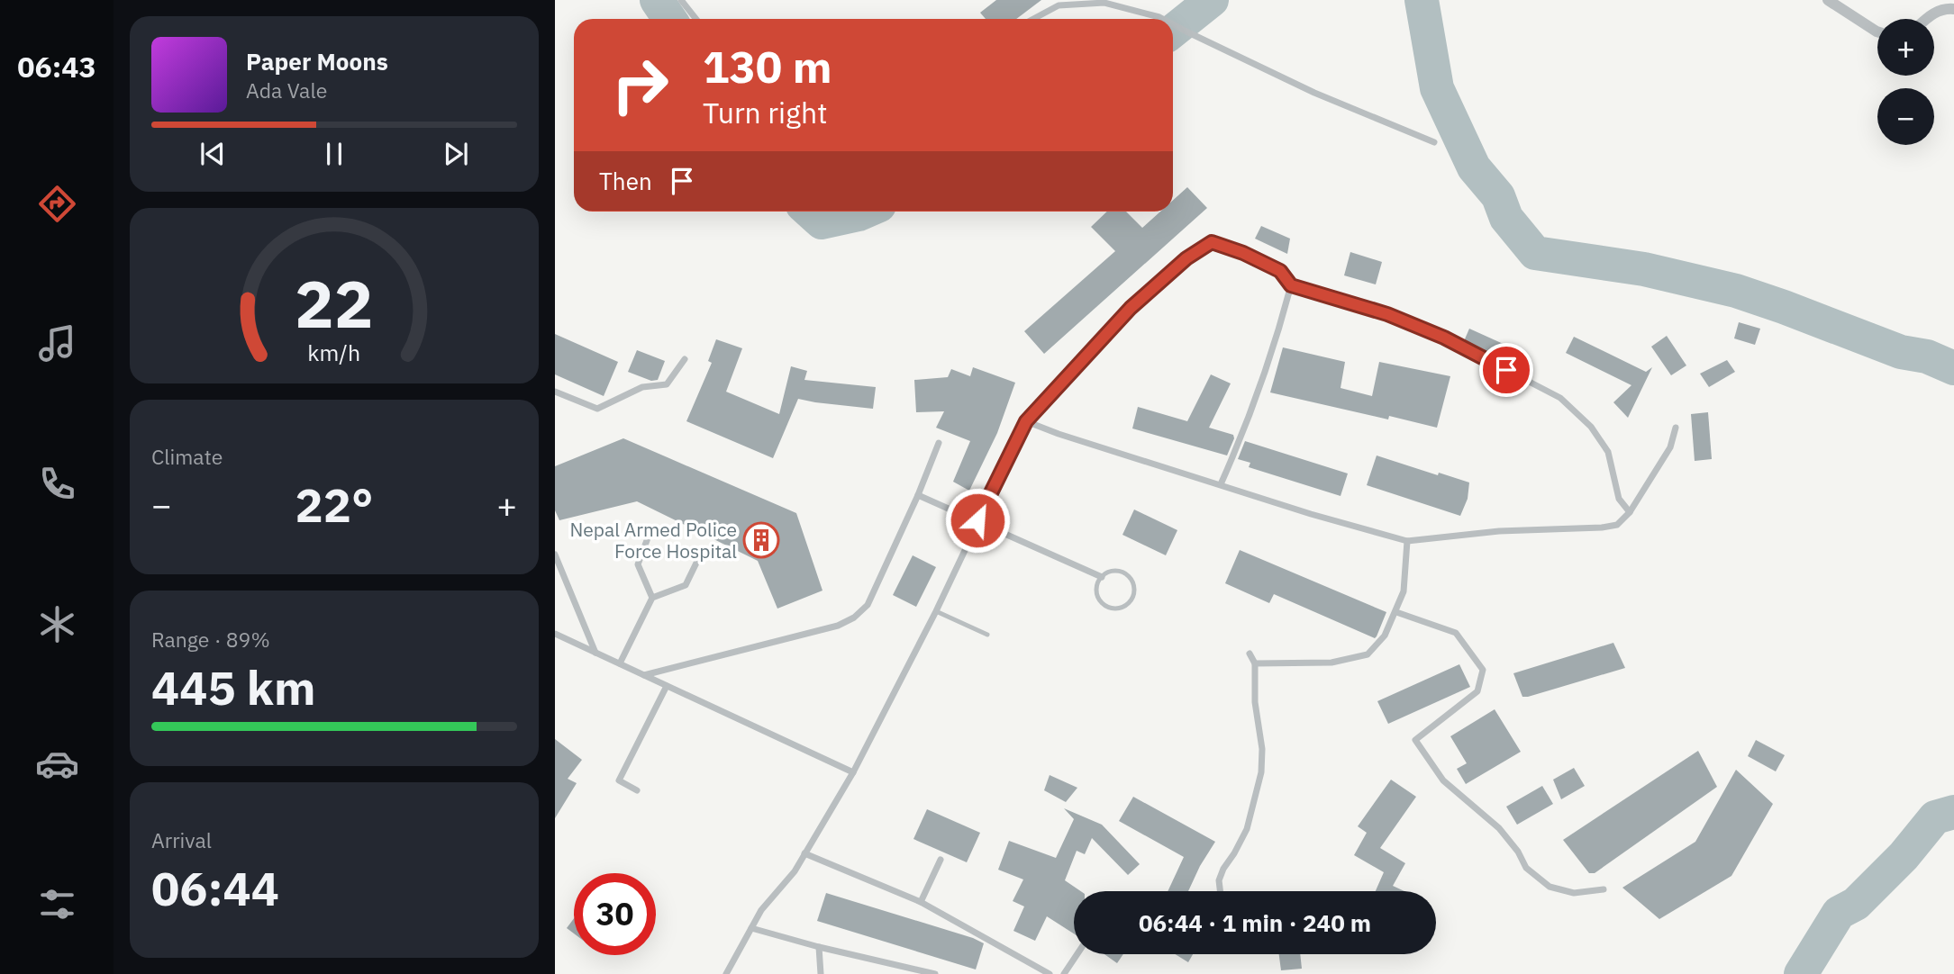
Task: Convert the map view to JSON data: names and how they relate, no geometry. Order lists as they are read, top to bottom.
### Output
{
  "places": {
    "building": ["Nepal Armed Police Force Hospital"]
  },
  "page": {
    "tabs": "06:43",
    "map_buttons": ["+", "−"],
    "turn": ["130 m", "Turn right"],
    "song": ["Paper Moons", "Ada Vale"],
    "then": "Then",
    "tile": [
      "Climate",
      ["Range · 89%", "445 km"],
      ["Arrival", "06:44"]
    ],
    "heat": ["−", "22°", "+"],
    "limit": "30",
    "trip": "06:44 · 1 min · 240 m",
    "gauge": ["22", "km/h"]
  }
}
